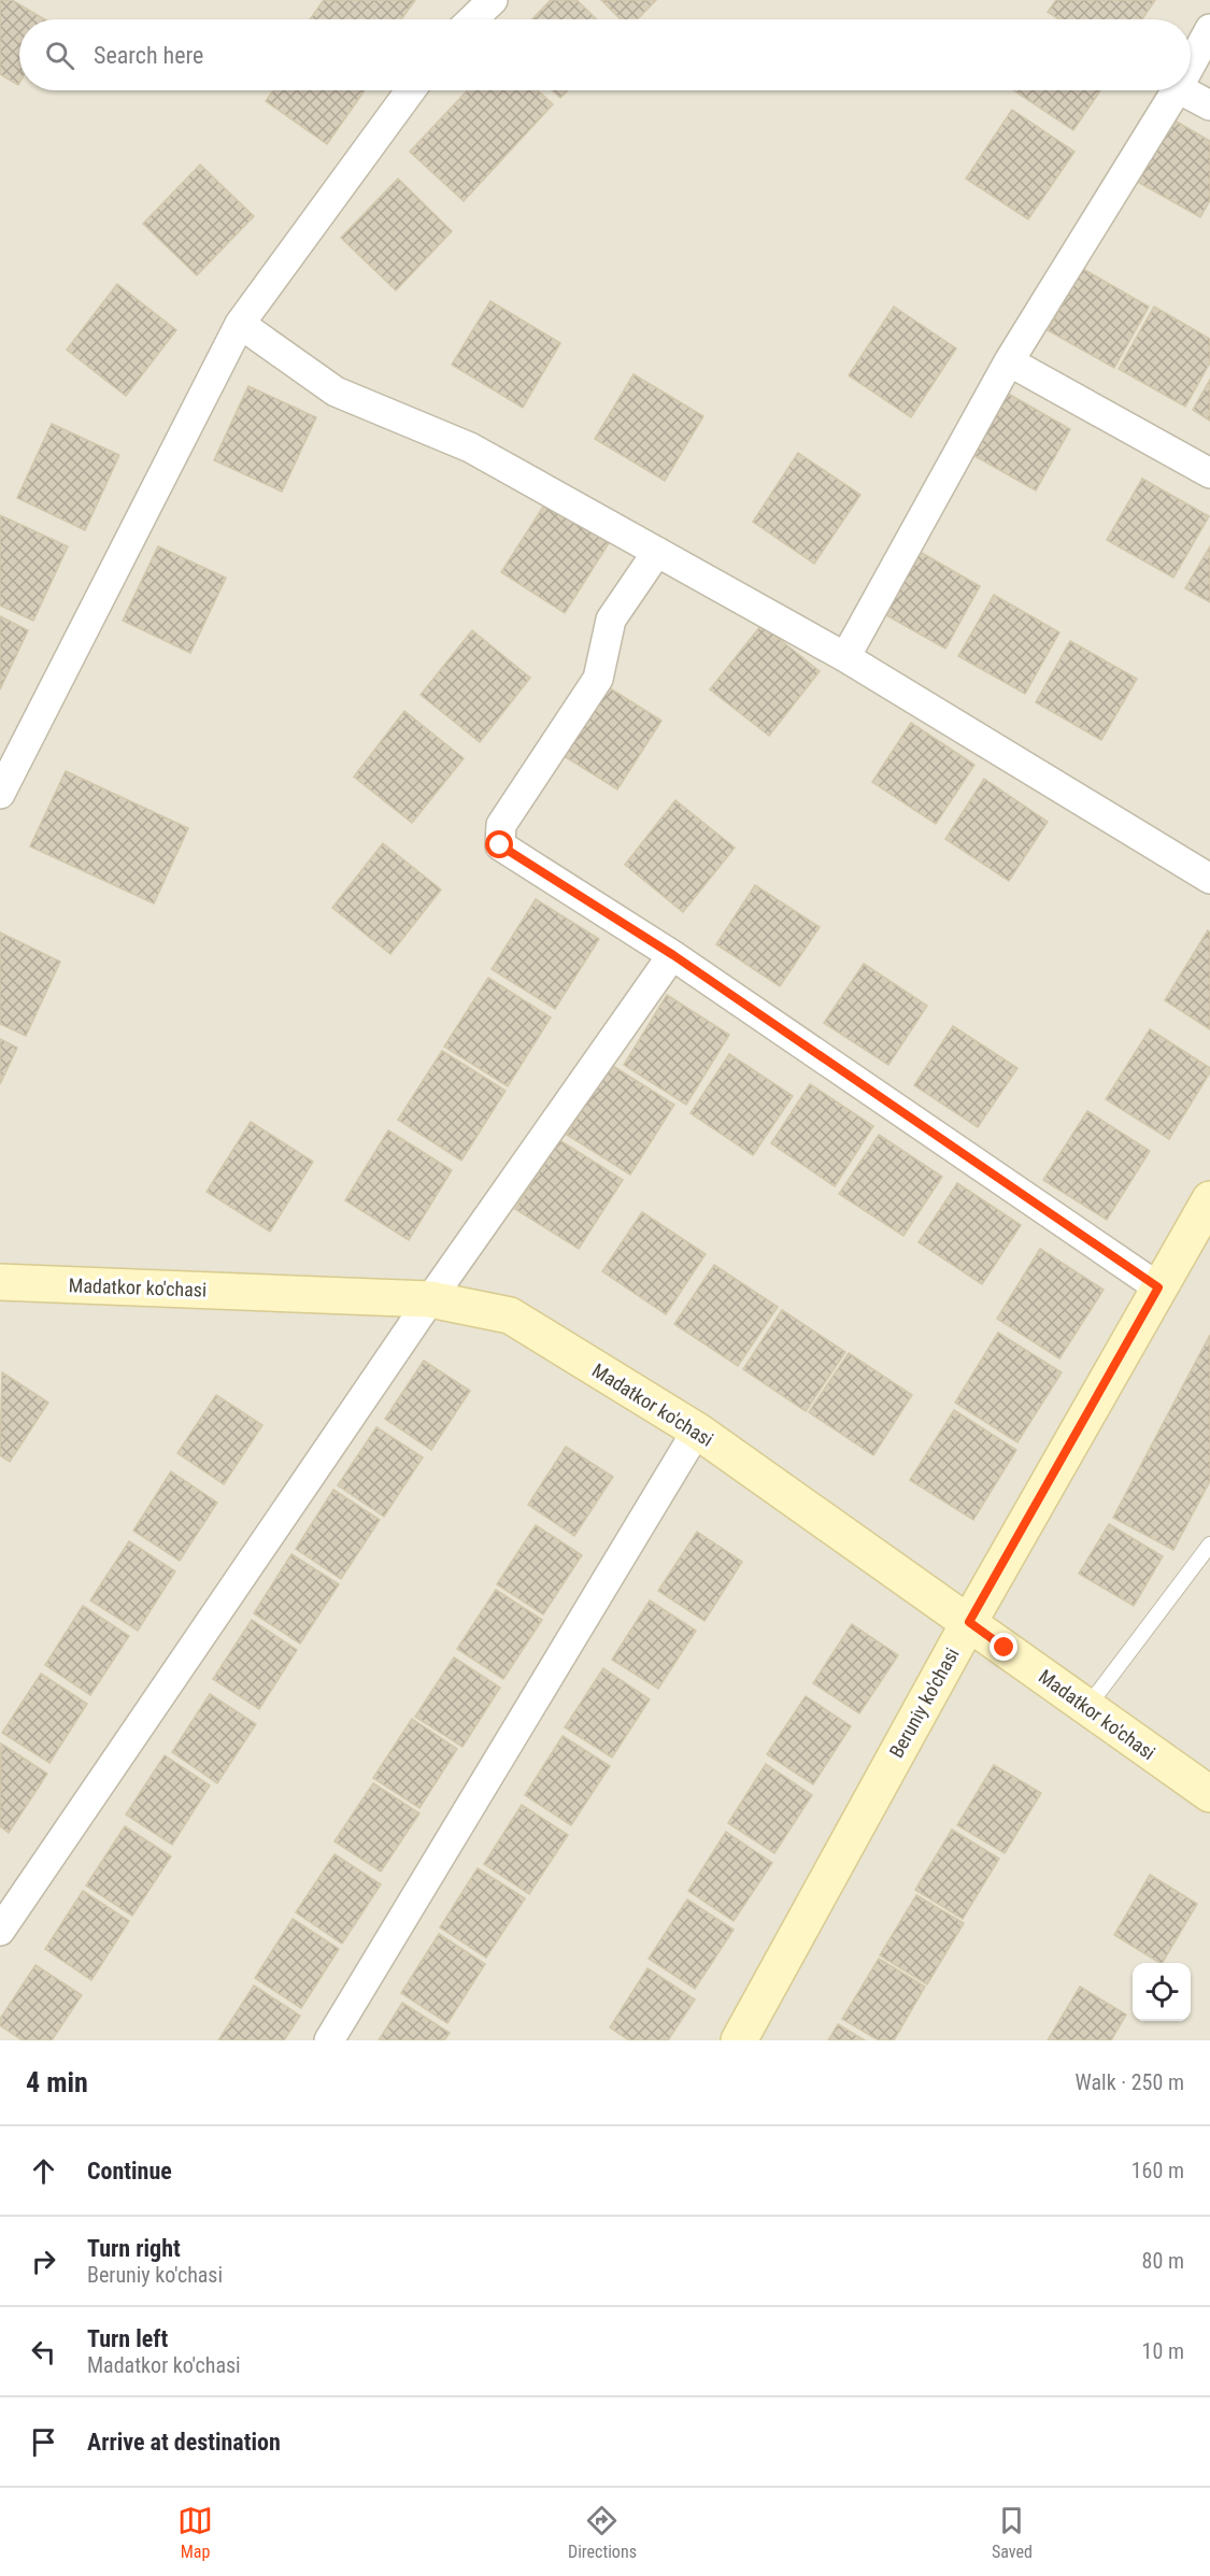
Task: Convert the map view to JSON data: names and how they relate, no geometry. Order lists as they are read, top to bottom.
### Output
{
  "streets": {
    "street": ["Madatkor ko'chasi", "Beruniy ko'chasi"]
  },
  "crossings": [
    ["Madatkor ko'chasi", "Beruniy ko'chasi"]
  ],
  "page": {
    "search": "Search here",
    "heading": ["4 min", "Walk · 250 m"],
    "list": [
      ["Continue", "160 m"],
      ["Turn right", "Beruniy ko'chasi", "80 m"],
      ["Turn left", "Madatkor ko'chasi", "10 m"],
      "Arrive at destination"
    ],
    "nav": ["Map", "Directions", "Saved"]
  }
}
